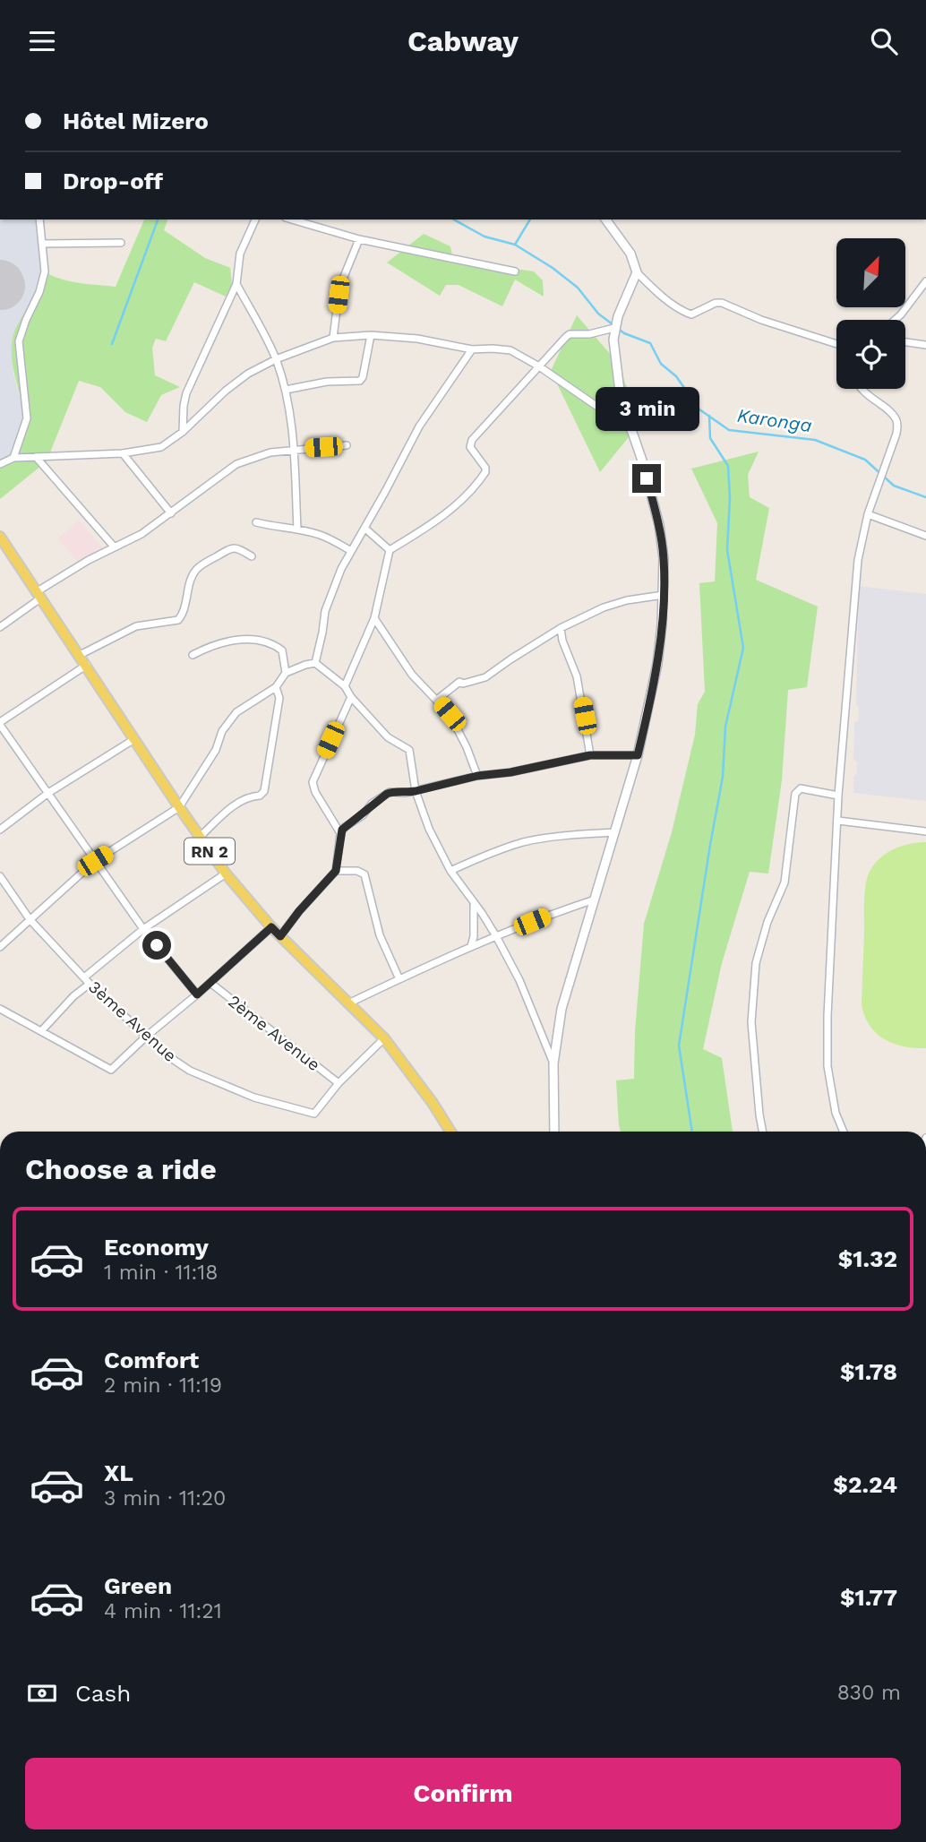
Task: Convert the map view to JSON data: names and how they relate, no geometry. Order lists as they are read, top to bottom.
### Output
{
  "streets": {
    "main road": ["RN 2"],
    "street": ["3ème Avenue", "2ème Avenue"]
  },
  "crossings": [
    ["RN 2", "3ème Avenue"],
    ["3ème Avenue", "2ème Avenue"]
  ],
  "water": ["Karonga"],
  "north": "top right",
  "page": {
    "header": "Cabway",
    "banner": ["Hôtel Mizero", "Drop-off"],
    "bubble": "3 min",
    "heading": "Choose a ride",
    "list": [
      {
        "name": "Economy",
        "note": "1 min · 11:18",
        "value": "$1.32"
      },
      {
        "name": "Comfort",
        "note": "2 min · 11:19",
        "value": "$1.78"
      },
      {
        "name": "XL",
        "note": "3 min · 11:20",
        "value": "$2.24"
      },
      {
        "name": "Green",
        "note": "4 min · 11:21",
        "value": "$1.77"
      }
    ],
    "pay": ["Cash", "830 m"],
    "buttons": "Confirm"
  }
}
